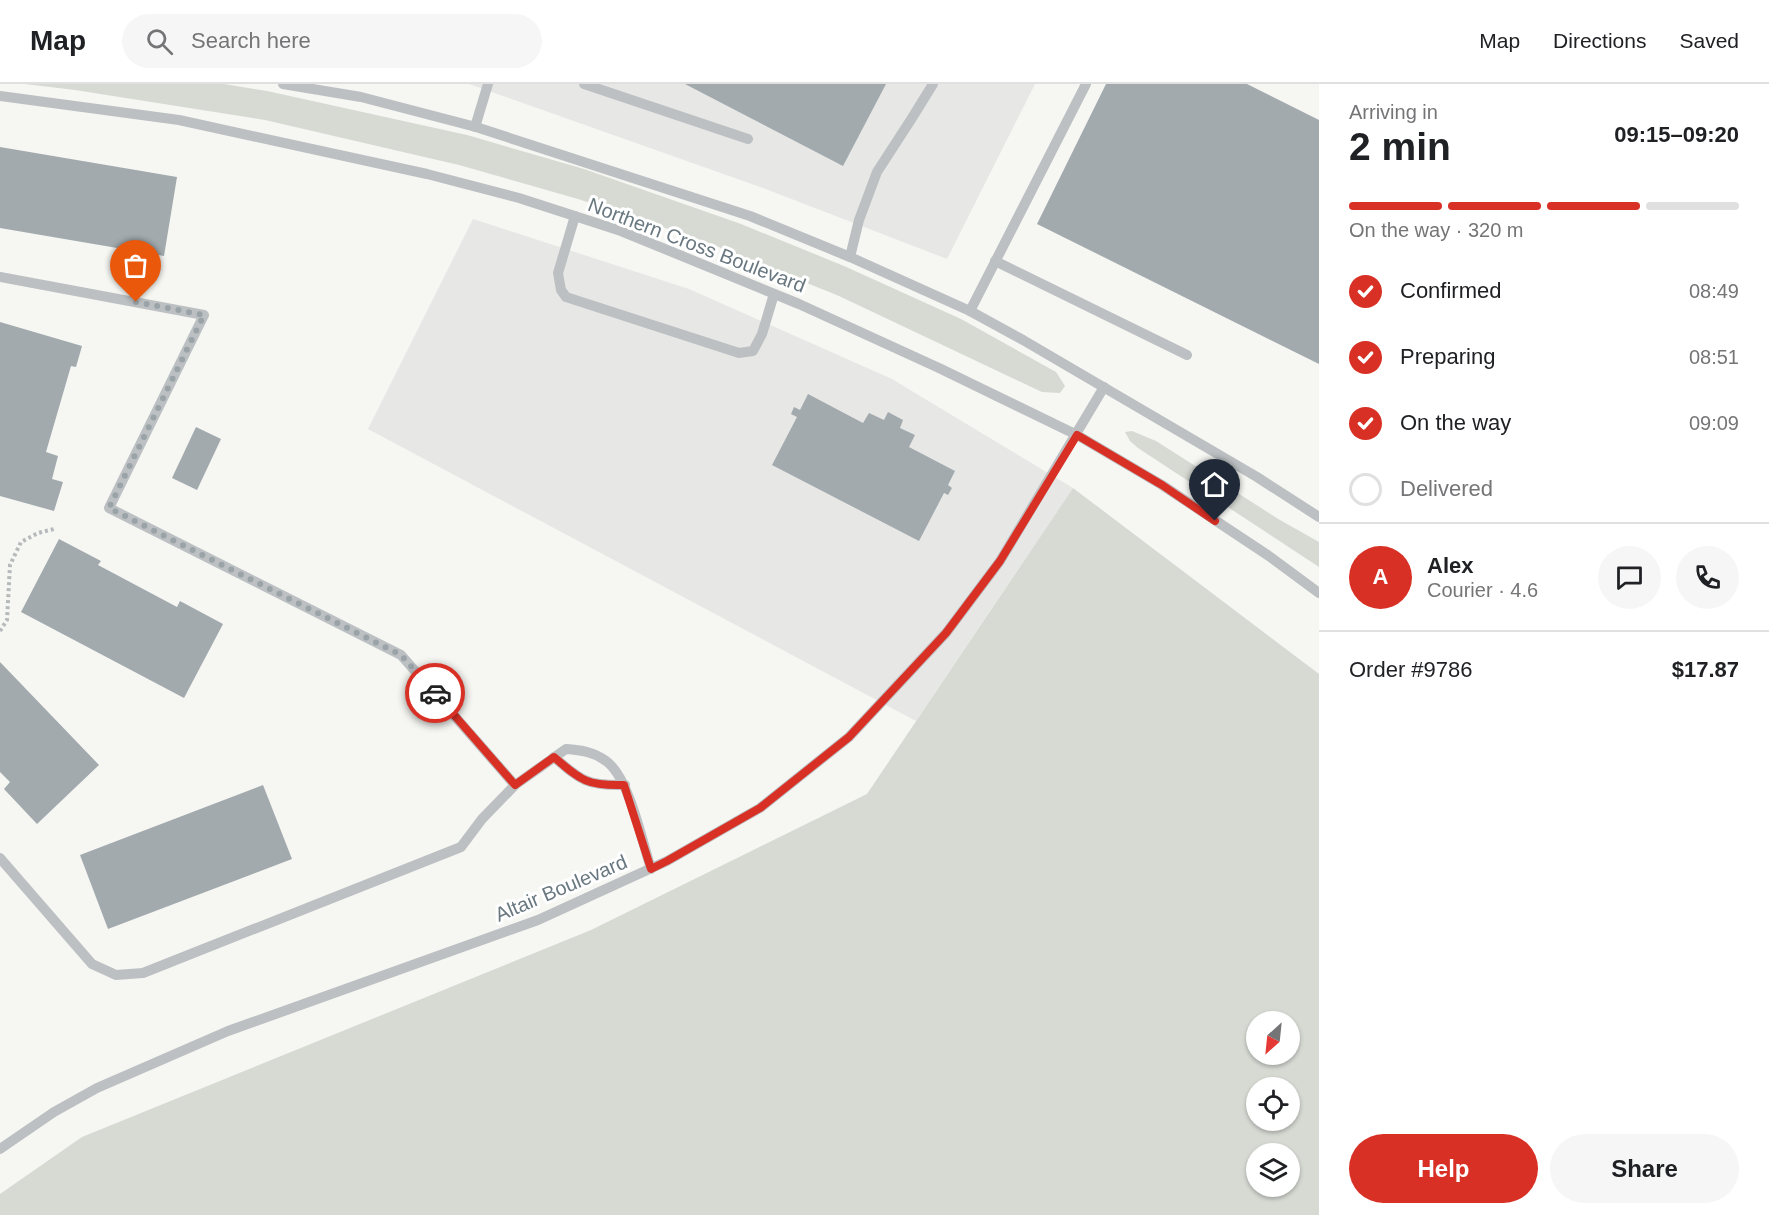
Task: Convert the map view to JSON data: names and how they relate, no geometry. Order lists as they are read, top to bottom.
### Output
{
  "streets": {
    "street": ["Northern Cross Boulevard", "Altair Boulevard"]
  },
  "crossings": [
    ["Northern Cross Boulevard", "Altair Boulevard"]
  ],
  "north": "bottom left",
  "page": {
    "header": "Map",
    "search": "Search here",
    "nav": ["Map", "Directions", "Saved"],
    "heading": ["2 min", "Arriving in", "09:15–09:20"],
    "panel": [
      "Alex",
      "Courier · 4.6",
      "Order #9786",
      "$17.87"
    ],
    "bar": "On the way · 320 m",
    "list": [
      ["Confirmed", "08:49"],
      ["Preparing", "08:51"],
      ["On the way", "09:09"],
      "Delivered"
    ],
    "round": "A",
    "buttons": ["Help", "Share"]
  }
}
